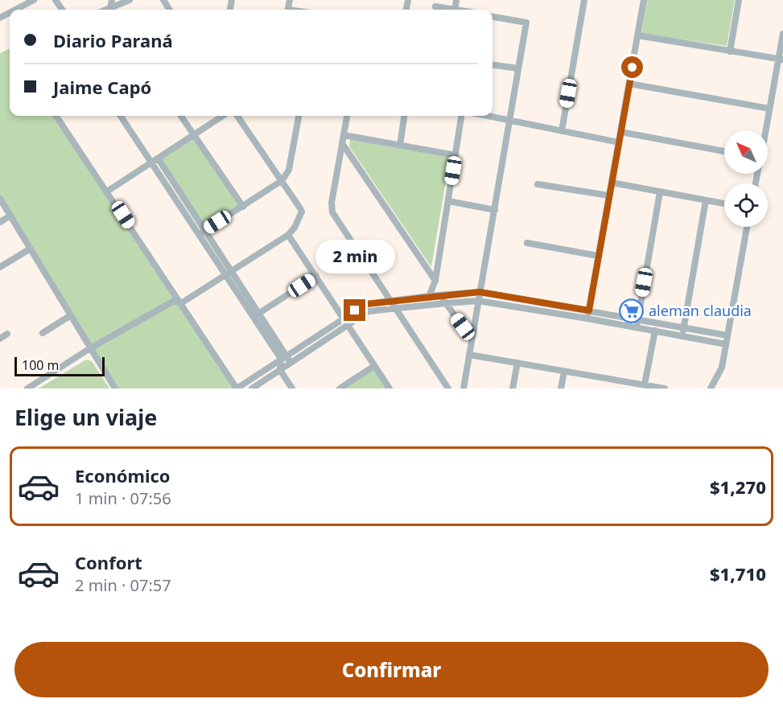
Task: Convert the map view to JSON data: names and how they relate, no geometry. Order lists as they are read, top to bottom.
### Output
{
  "places": {
    "supermarket": ["aleman claudia"]
  },
  "scale_bar": "100 m",
  "north": "top left",
  "page": {
    "banner": ["Diario Paraná", "Jaime Capó"],
    "bubble": "2 min",
    "scale": "100 m",
    "heading": "Elige un viaje",
    "list": [
      {
        "name": "Económico",
        "note": "1 min · 07:56",
        "value": "$1,270"
      },
      {
        "name": "Confort",
        "note": "2 min · 07:57",
        "value": "$1,710"
      }
    ],
    "buttons": "Confirmar"
  }
}
